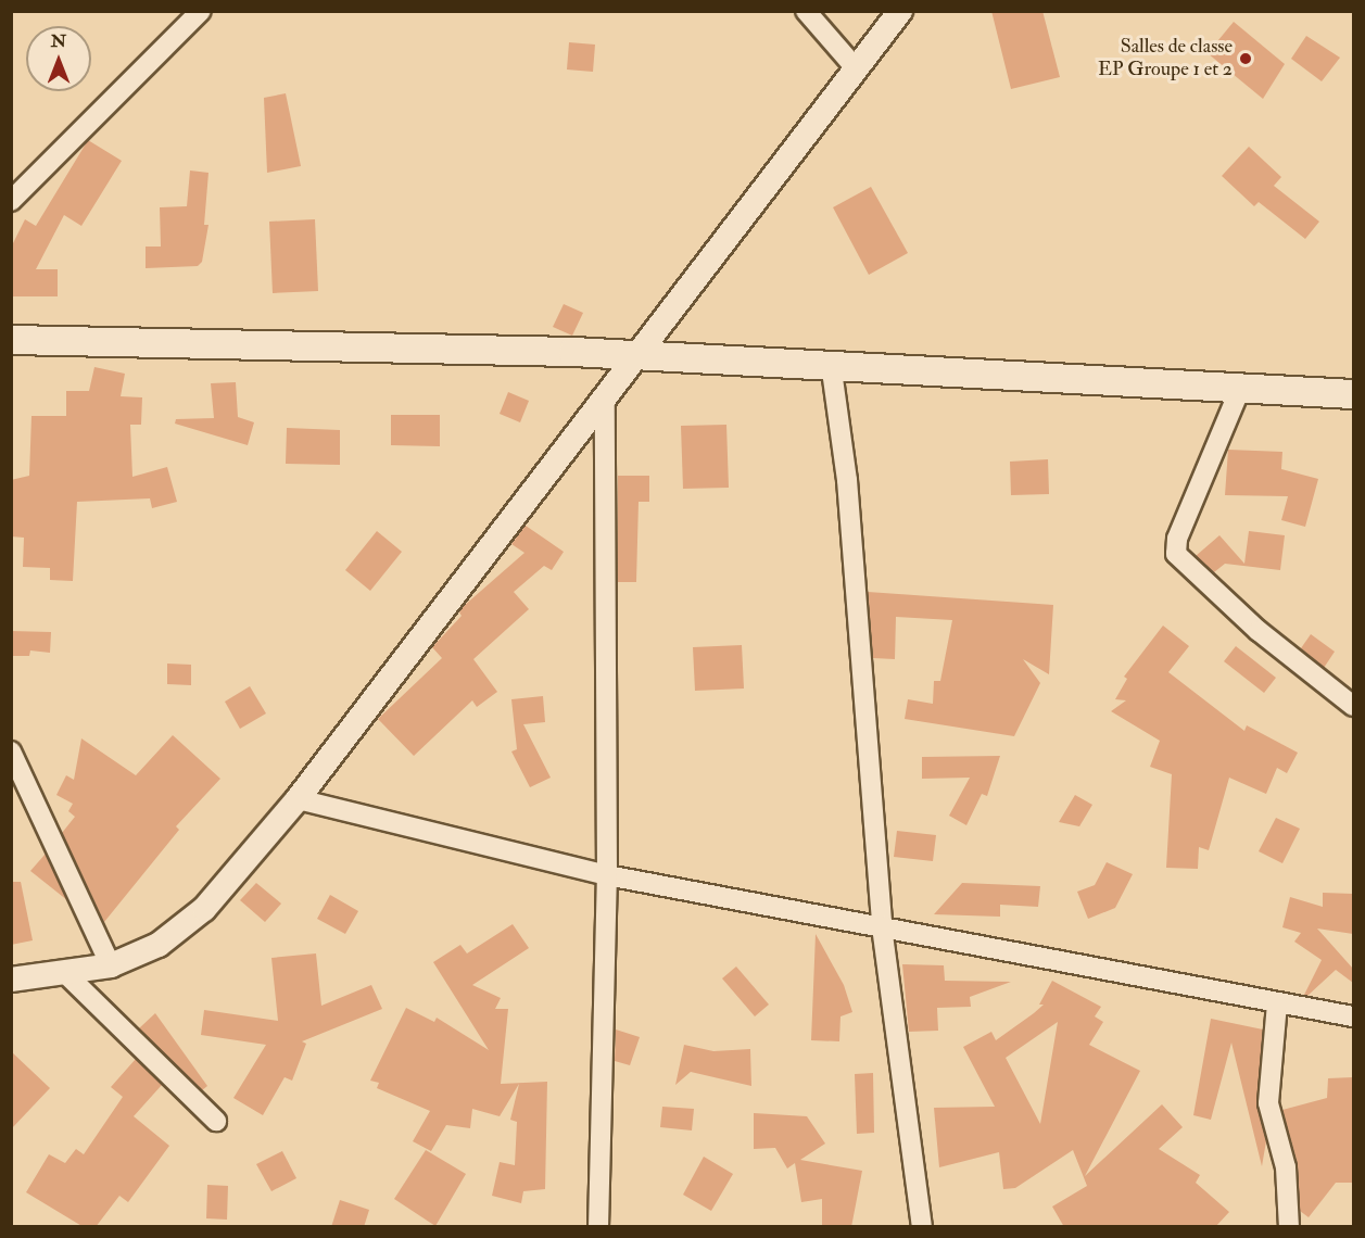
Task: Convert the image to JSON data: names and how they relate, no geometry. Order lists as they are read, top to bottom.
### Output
{
  "places": ["Salles de classe EP Groupe 1 et 2"],
  "north": "top"
}
